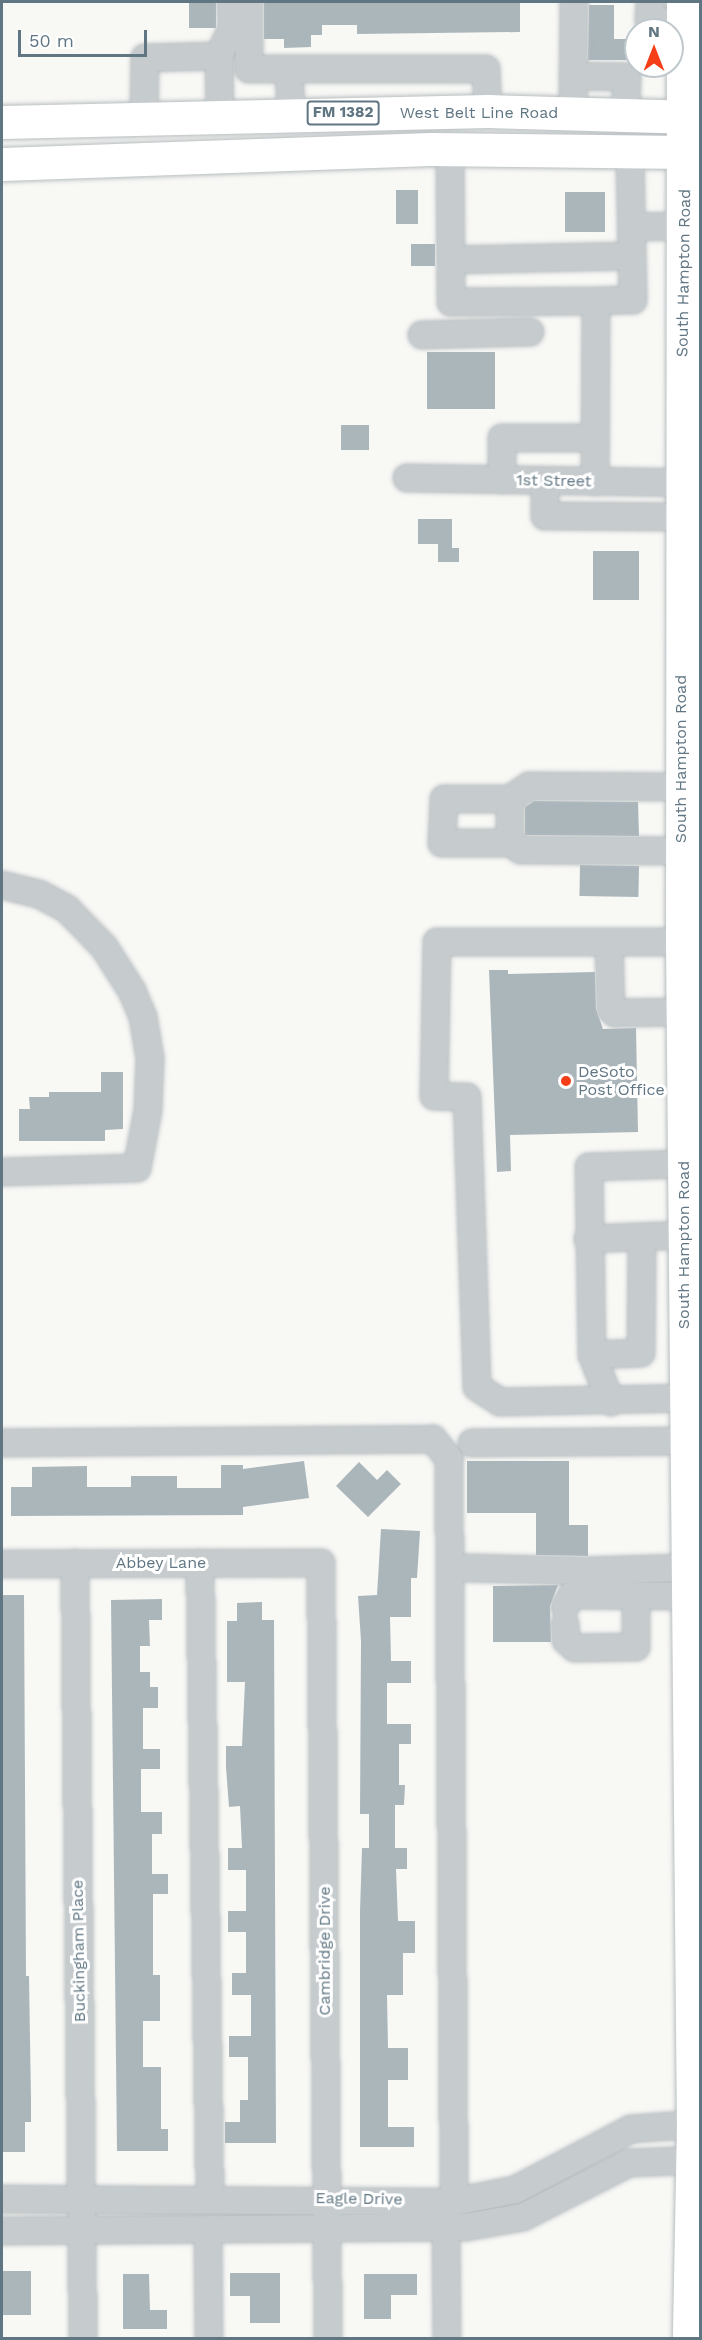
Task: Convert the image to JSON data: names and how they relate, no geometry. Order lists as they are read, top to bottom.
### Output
{
  "streets": {
    "main road": ["FM 1382", "West Belt Line Road", "South Hampton Road"],
    "street": [
      "1st Street",
      "Abbey Lane",
      "Buckingham Place",
      "Cambridge Drive",
      "Eagle Drive"
    ]
  },
  "crossings": [
    ["West Belt Line Road", "South Hampton Road"],
    ["South Hampton Road", "1st Street"],
    ["South Hampton Road", "Eagle Drive"],
    ["Abbey Lane", "Buckingham Place"],
    ["Abbey Lane", "Cambridge Drive"],
    ["Buckingham Place", "Eagle Drive"],
    ["Cambridge Drive", "Eagle Drive"]
  ],
  "places": ["DeSoto Post Office"],
  "scale_bar": "50 m",
  "north": "top"
}
